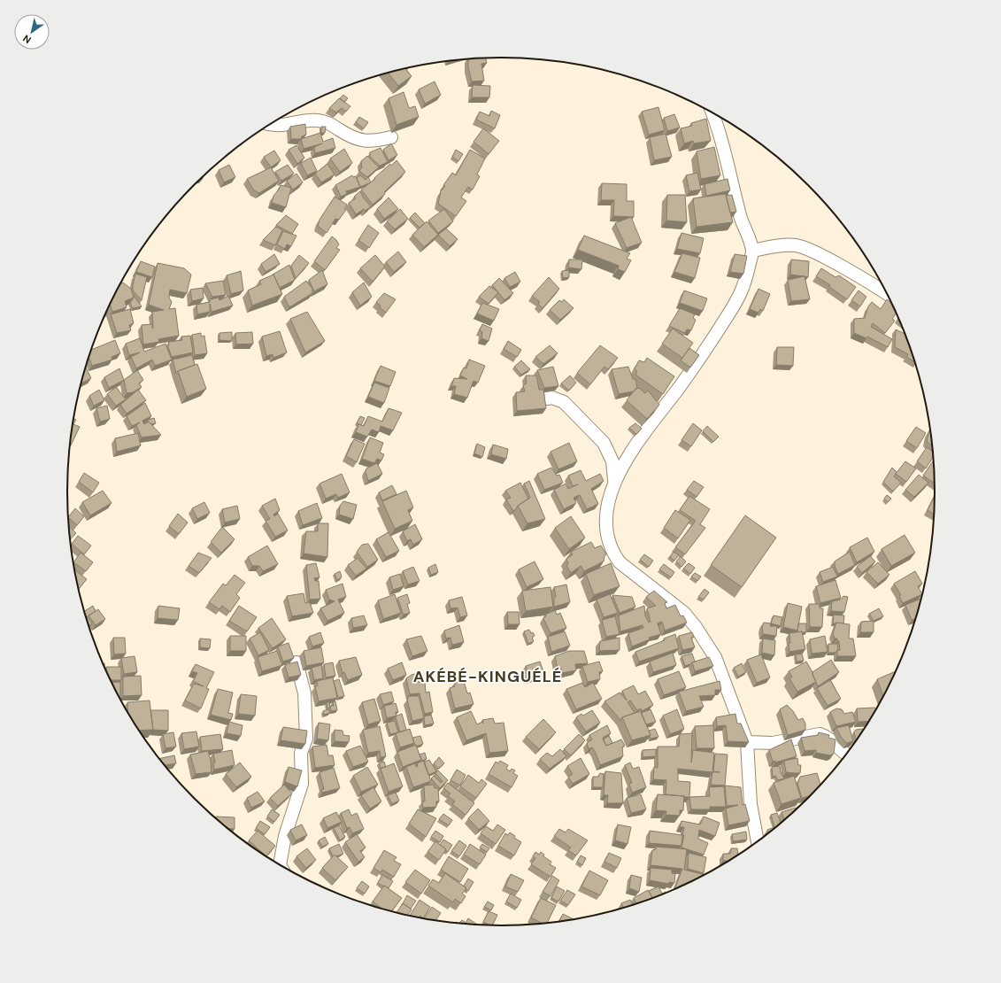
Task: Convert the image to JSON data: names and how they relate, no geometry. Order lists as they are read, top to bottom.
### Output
{
  "districts": ["AKÉBÉ-KINGUÉLÉ"],
  "north": "bottom left"
}
